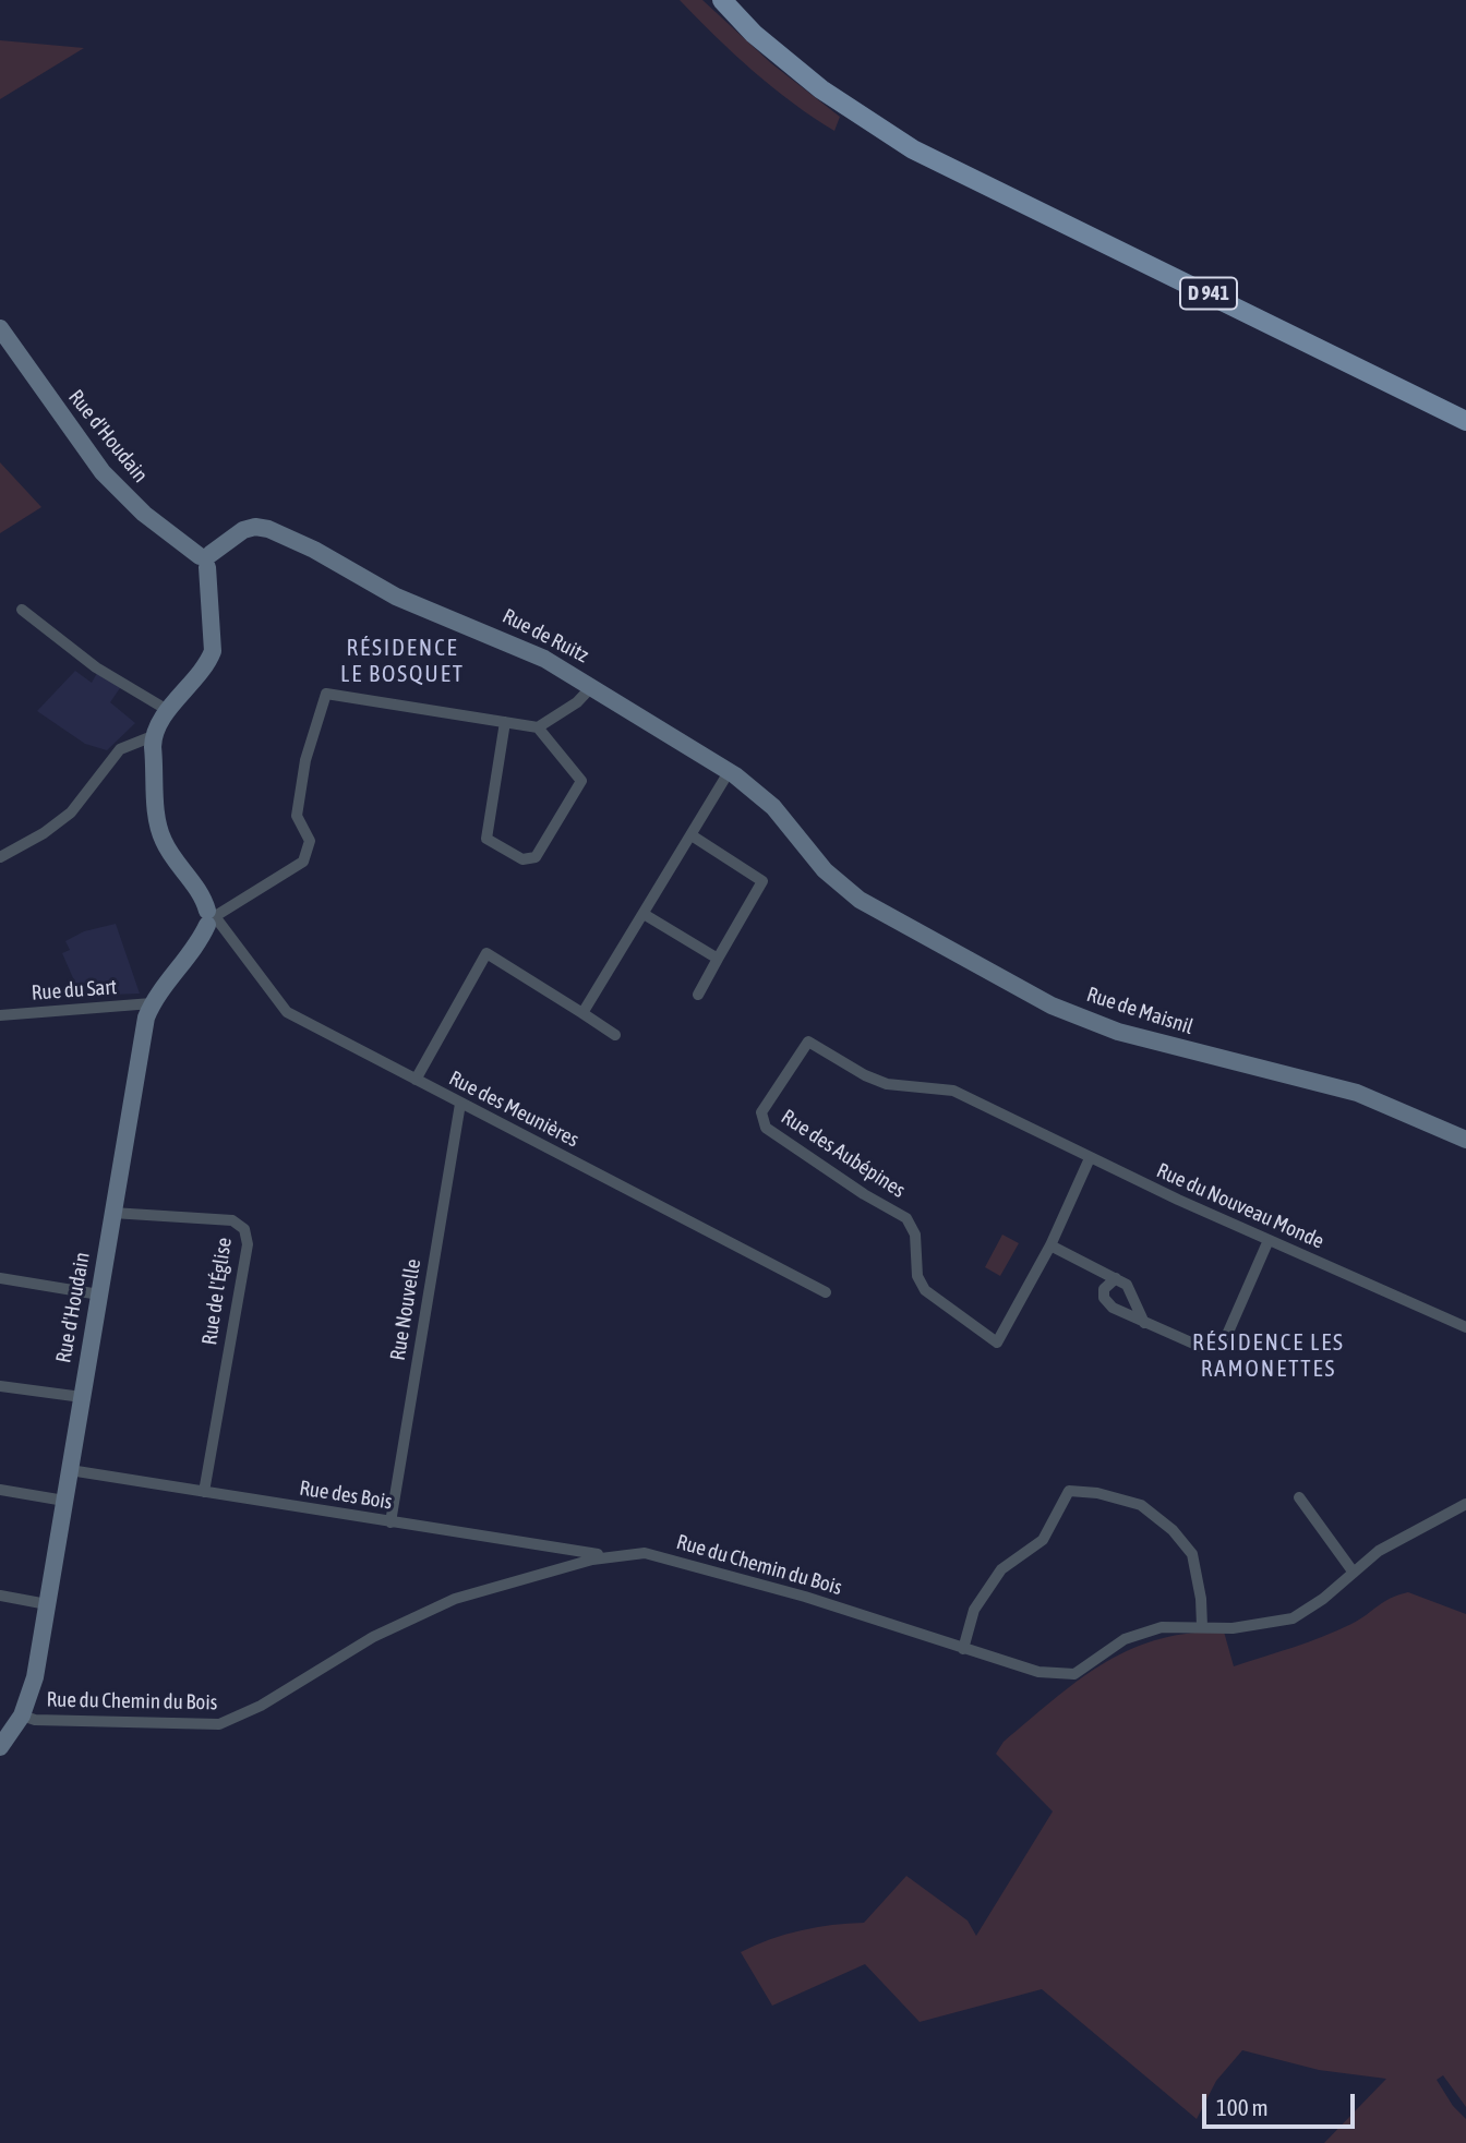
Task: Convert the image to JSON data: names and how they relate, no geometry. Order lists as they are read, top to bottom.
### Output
{
  "streets": {
    "main road": ["D 941"],
    "street": [
      "Rue d'Houdain",
      "Rue de Ruitz",
      "Rue du Sart",
      "Rue de Maisnil",
      "Rue des Meunières",
      "Rue des Aubépines",
      "Rue du Nouveau Monde",
      "Rue de l'Église",
      "Rue Nouvelle",
      "Rue des Bois",
      "Rue du Chemin du Bois"
    ]
  },
  "crossings": [
    ["Rue d'Houdain", "Rue de Ruitz"],
    ["Rue d'Houdain", "Rue du Sart"],
    ["Rue d'Houdain", "Rue des Meunières"],
    ["Rue d'Houdain", "Rue de l'Église"],
    ["Rue d'Houdain", "Rue des Bois"],
    ["Rue d'Houdain", "Rue du Chemin du Bois"],
    ["Rue de Ruitz", "Rue de Maisnil"],
    ["Rue des Meunières", "Rue Nouvelle"],
    ["Rue des Aubépines", "Rue du Nouveau Monde"],
    ["Rue de l'Église", "Rue des Bois"],
    ["Rue Nouvelle", "Rue des Bois"],
    ["Rue des Bois", "Rue du Chemin du Bois"]
  ],
  "districts": ["RÉSIDENCE LE BOSQUET", "RÉSIDENCE LES RAMONETTES"],
  "scale_bar": "100 m"
}
